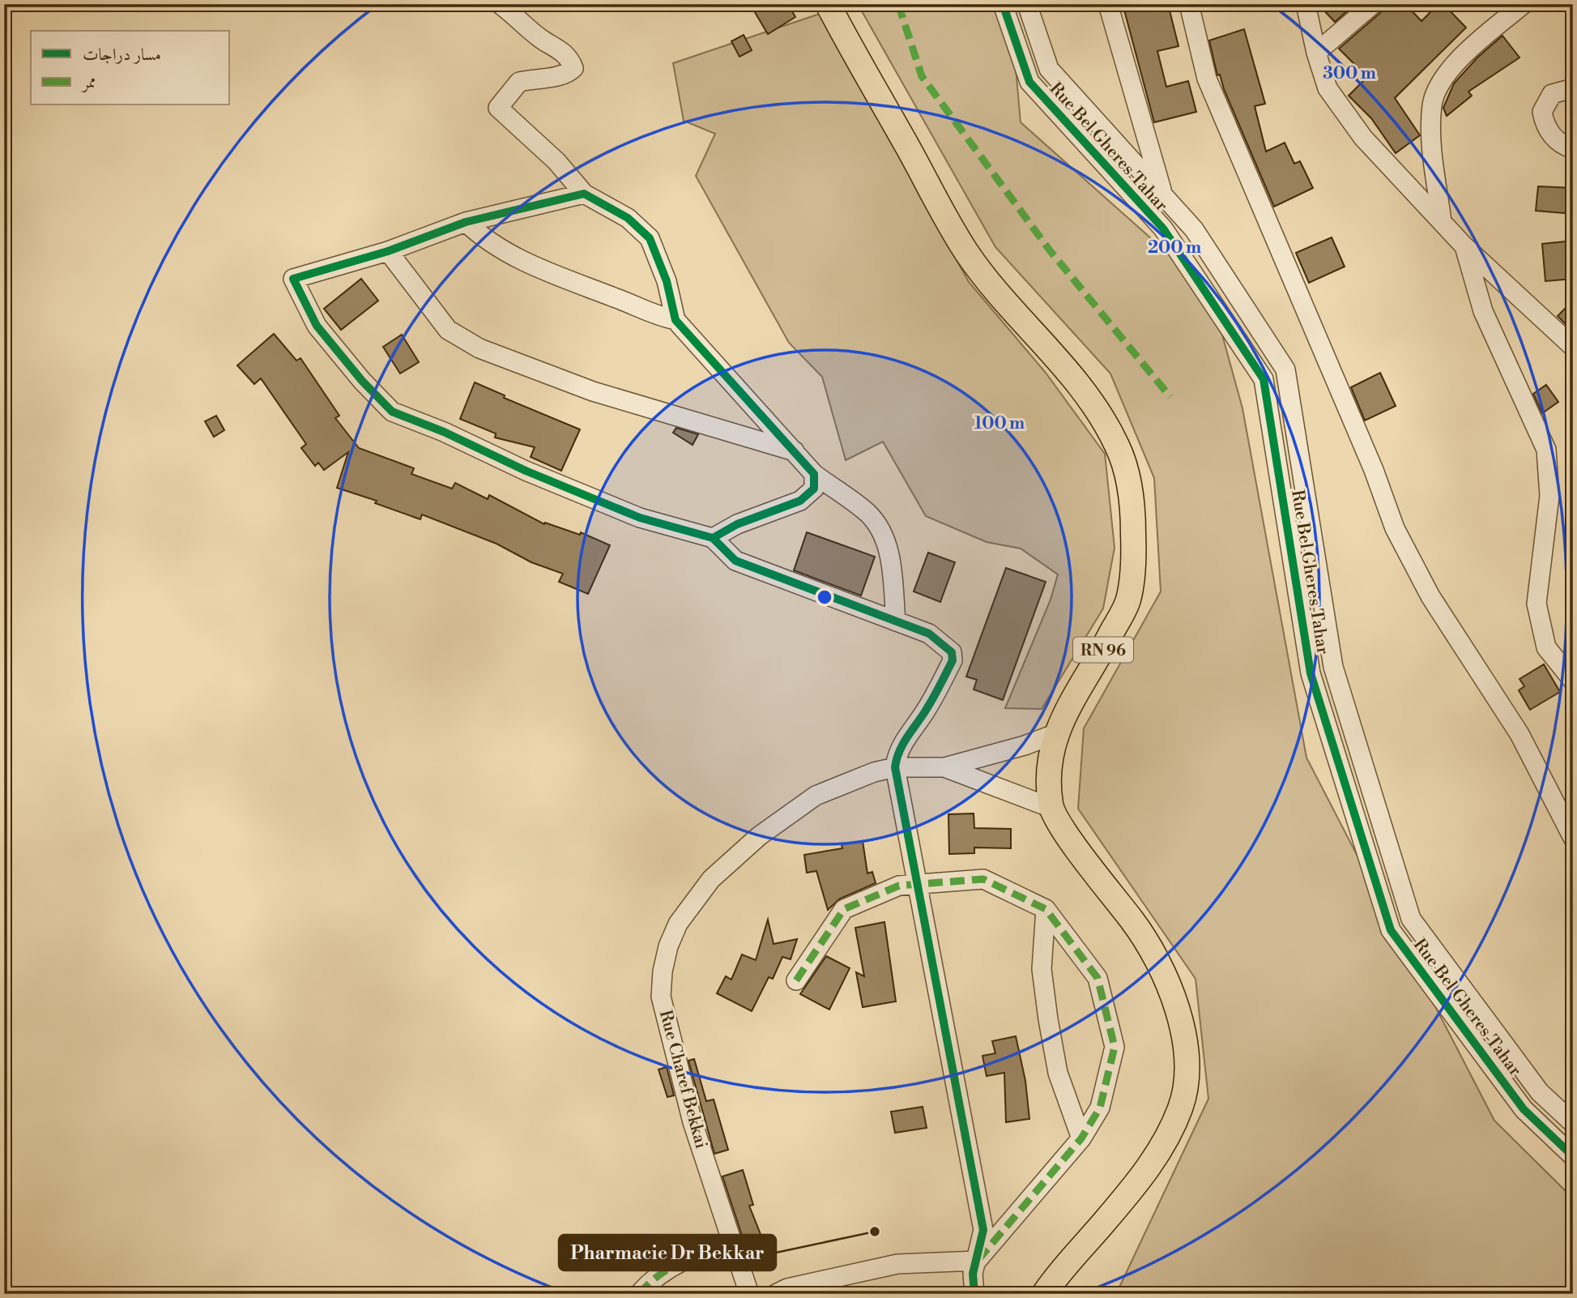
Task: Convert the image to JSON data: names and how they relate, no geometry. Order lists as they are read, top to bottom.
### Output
{
  "streets": {
    "main road": ["RN 96"],
    "street": ["Rue Bel Gheres Tahar", "Rue Charef Bekkai"]
  },
  "crossings": [
    ["RN 96", "Rue Charef Bekkai"]
  ],
  "places": ["Pharmacie Dr Bekkar"],
  "legend": ["مسار دراجات", "ممر"],
  "rings": ["300 m", "200 m", "100 m"]
}
